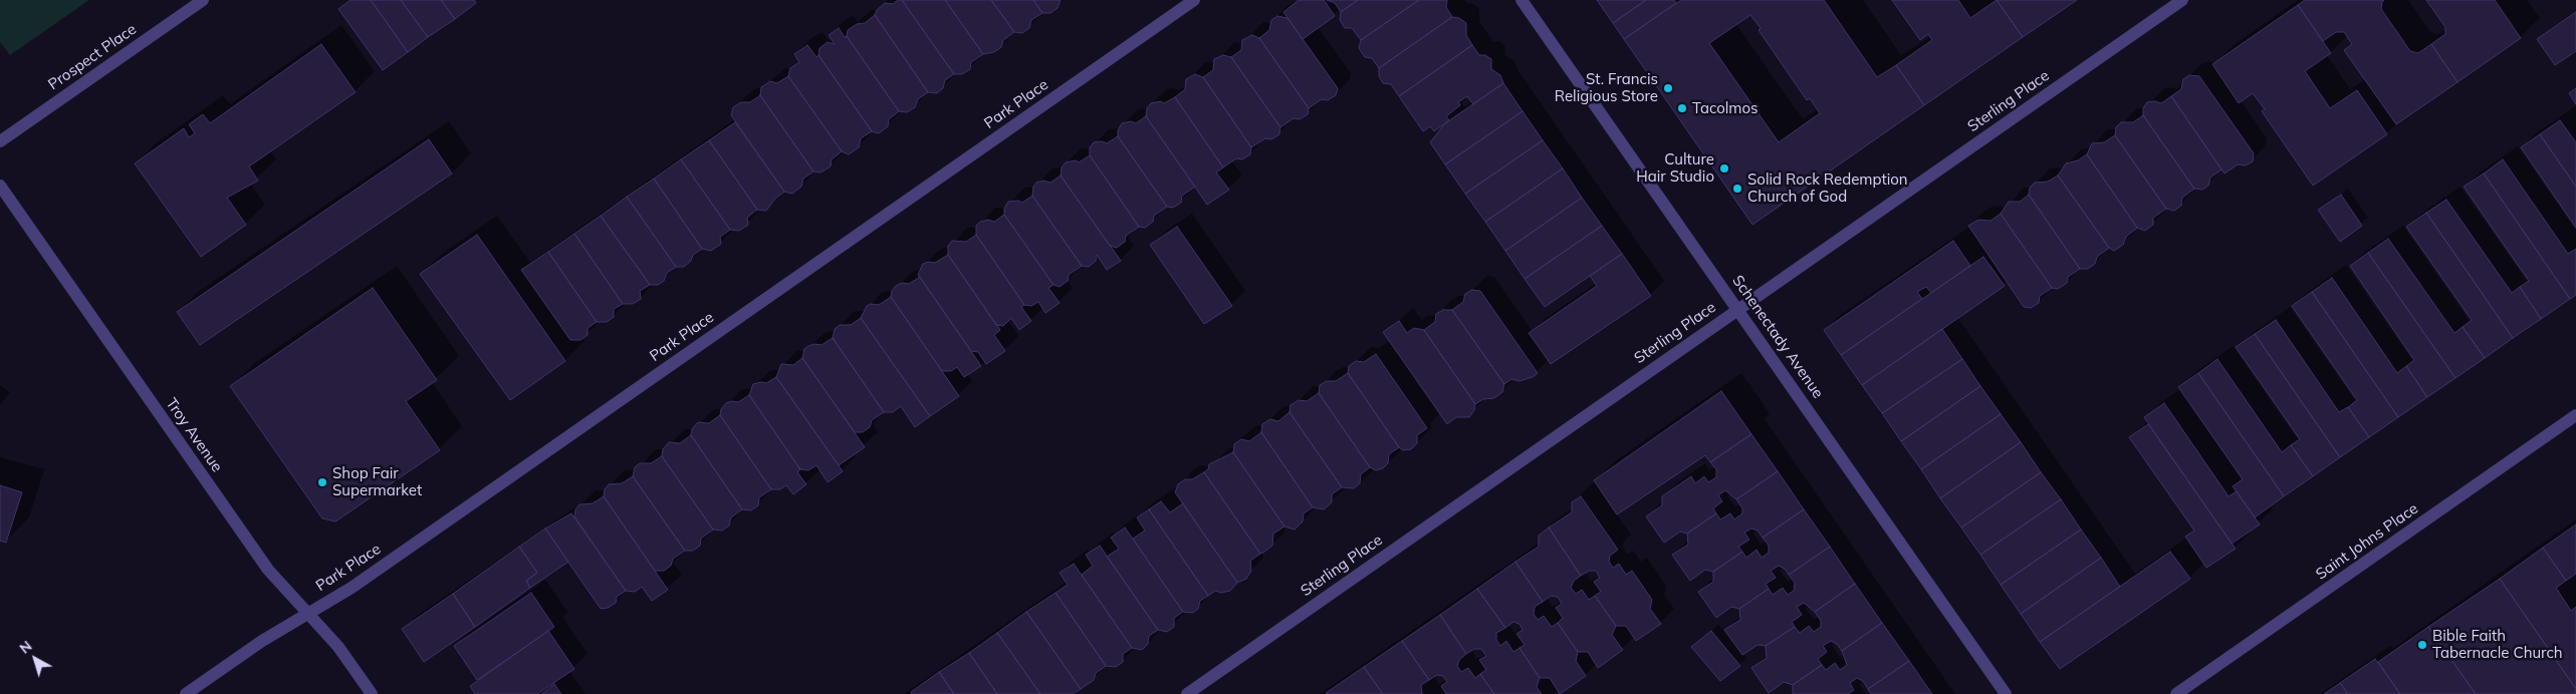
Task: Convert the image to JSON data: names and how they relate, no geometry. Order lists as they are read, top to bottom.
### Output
{
  "streets": {
    "street": [
      "Prospect Place",
      "Sterling Place",
      "Park Place",
      "Schenectady Avenue",
      "Troy Avenue",
      "Saint Johns Place"
    ]
  },
  "crossings": [
    ["Sterling Place", "Schenectady Avenue"],
    ["Park Place", "Troy Avenue"]
  ],
  "places": [
    "St. Francis Religious Store",
    "Tacolmos",
    "Culture Hair Studio",
    "Solid Rock Redemption Church of God",
    "Shop Fair Supermarket",
    "Bible Faith Tabernacle Church"
  ],
  "north": "top left"
}
